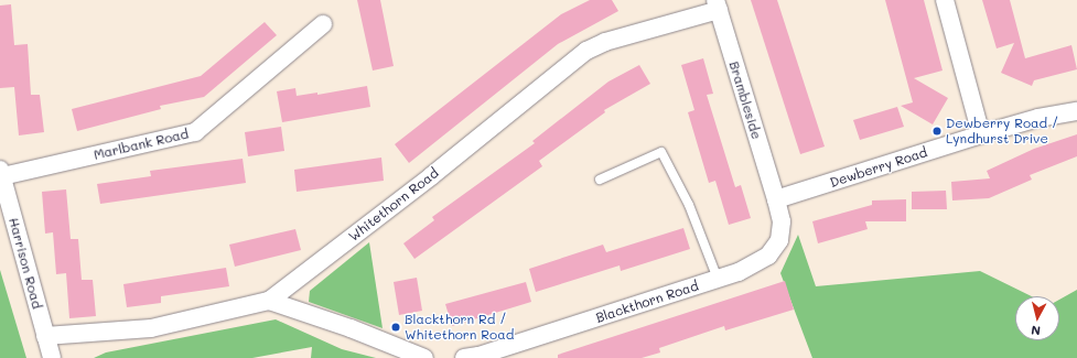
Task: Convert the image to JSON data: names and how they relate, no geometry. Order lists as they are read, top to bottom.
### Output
{
  "streets": {
    "street": [
      "Brambleside",
      "Marlbank Road",
      "Dewberry Road",
      "Whitethorn Road",
      "Harrison Road",
      "Blackthorn Road"
    ]
  },
  "crossings": [
    ["Brambleside", "Dewberry Road"],
    ["Brambleside", "Whitethorn Road"],
    ["Brambleside", "Blackthorn Road"],
    ["Marlbank Road", "Harrison Road"],
    ["Dewberry Road", "Blackthorn Road"],
    ["Whitethorn Road", "Harrison Road"]
  ],
  "places": ["Dewberry Road / Lyndhurst Drive", "Blackthorn Rd / Whitethorn Road"],
  "north": "bottom"
}
